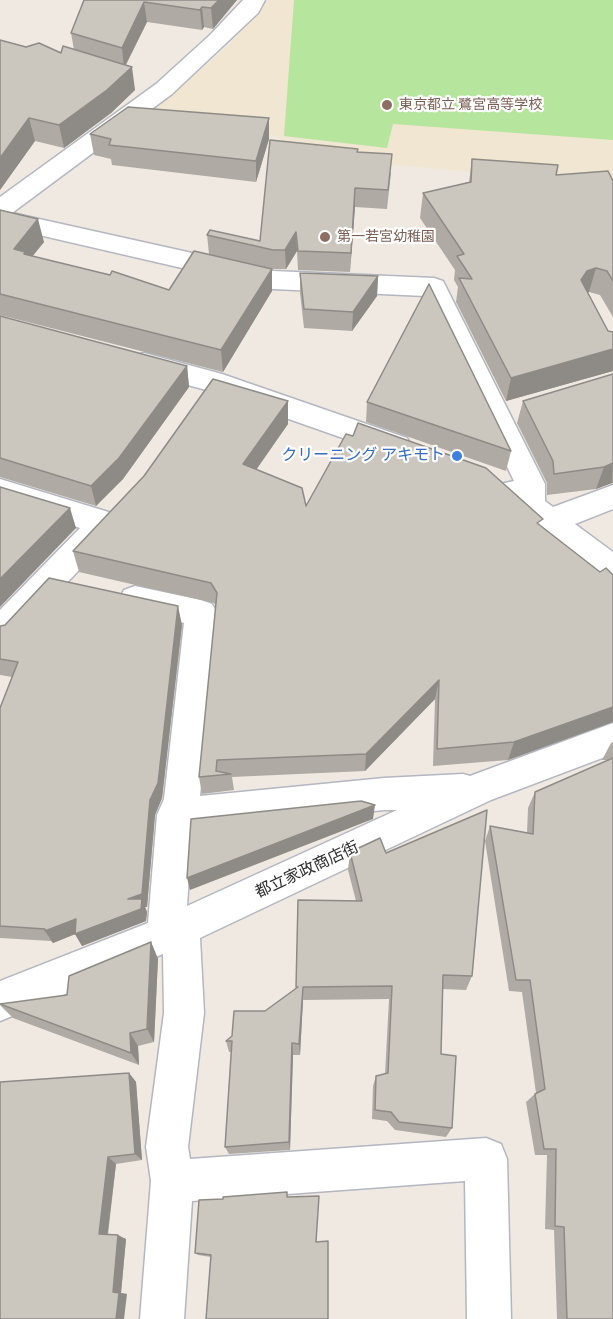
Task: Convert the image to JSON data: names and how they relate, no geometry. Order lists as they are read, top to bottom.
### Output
{
  "streets": {
    "street": ["都立家政商店街"]
  },
  "places": ["東京都立 鷺宮高等学校", "第一若宮幼稚園", "クリーニング アキモト"]
}
